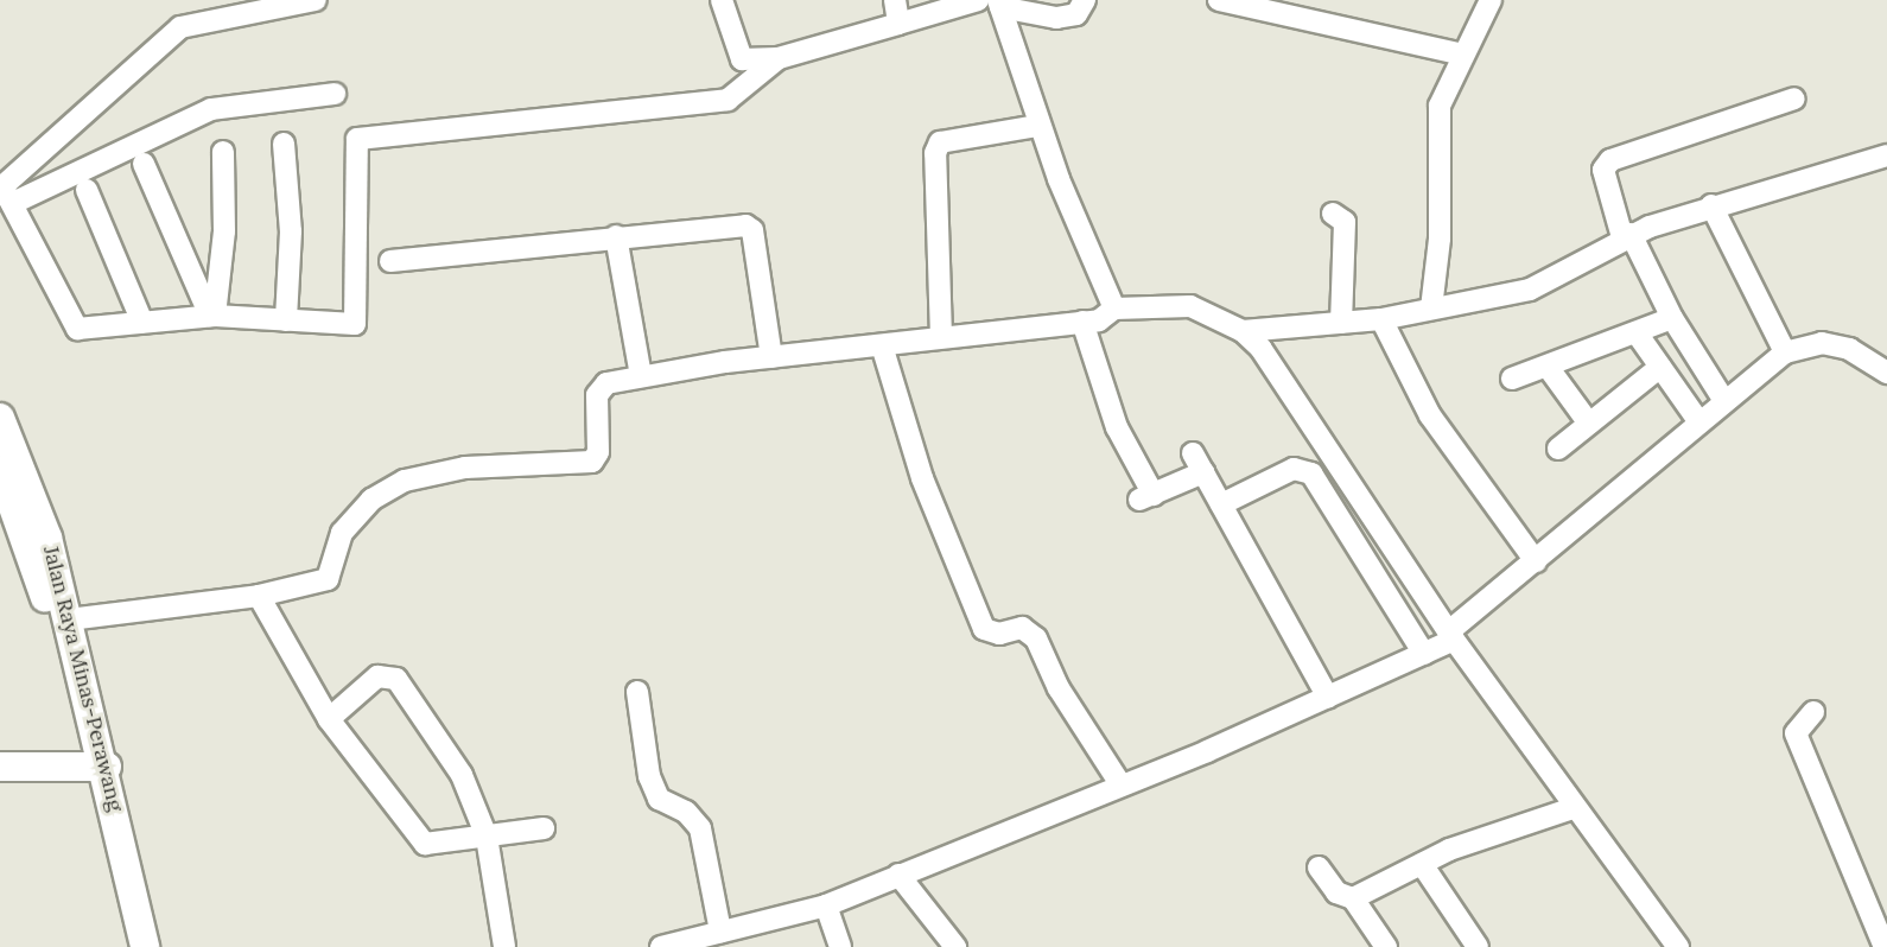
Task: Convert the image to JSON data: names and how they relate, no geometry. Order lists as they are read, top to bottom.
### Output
{
  "streets": {
    "main road": ["Jalan Raya Minas-Perawang"]
  }
}
